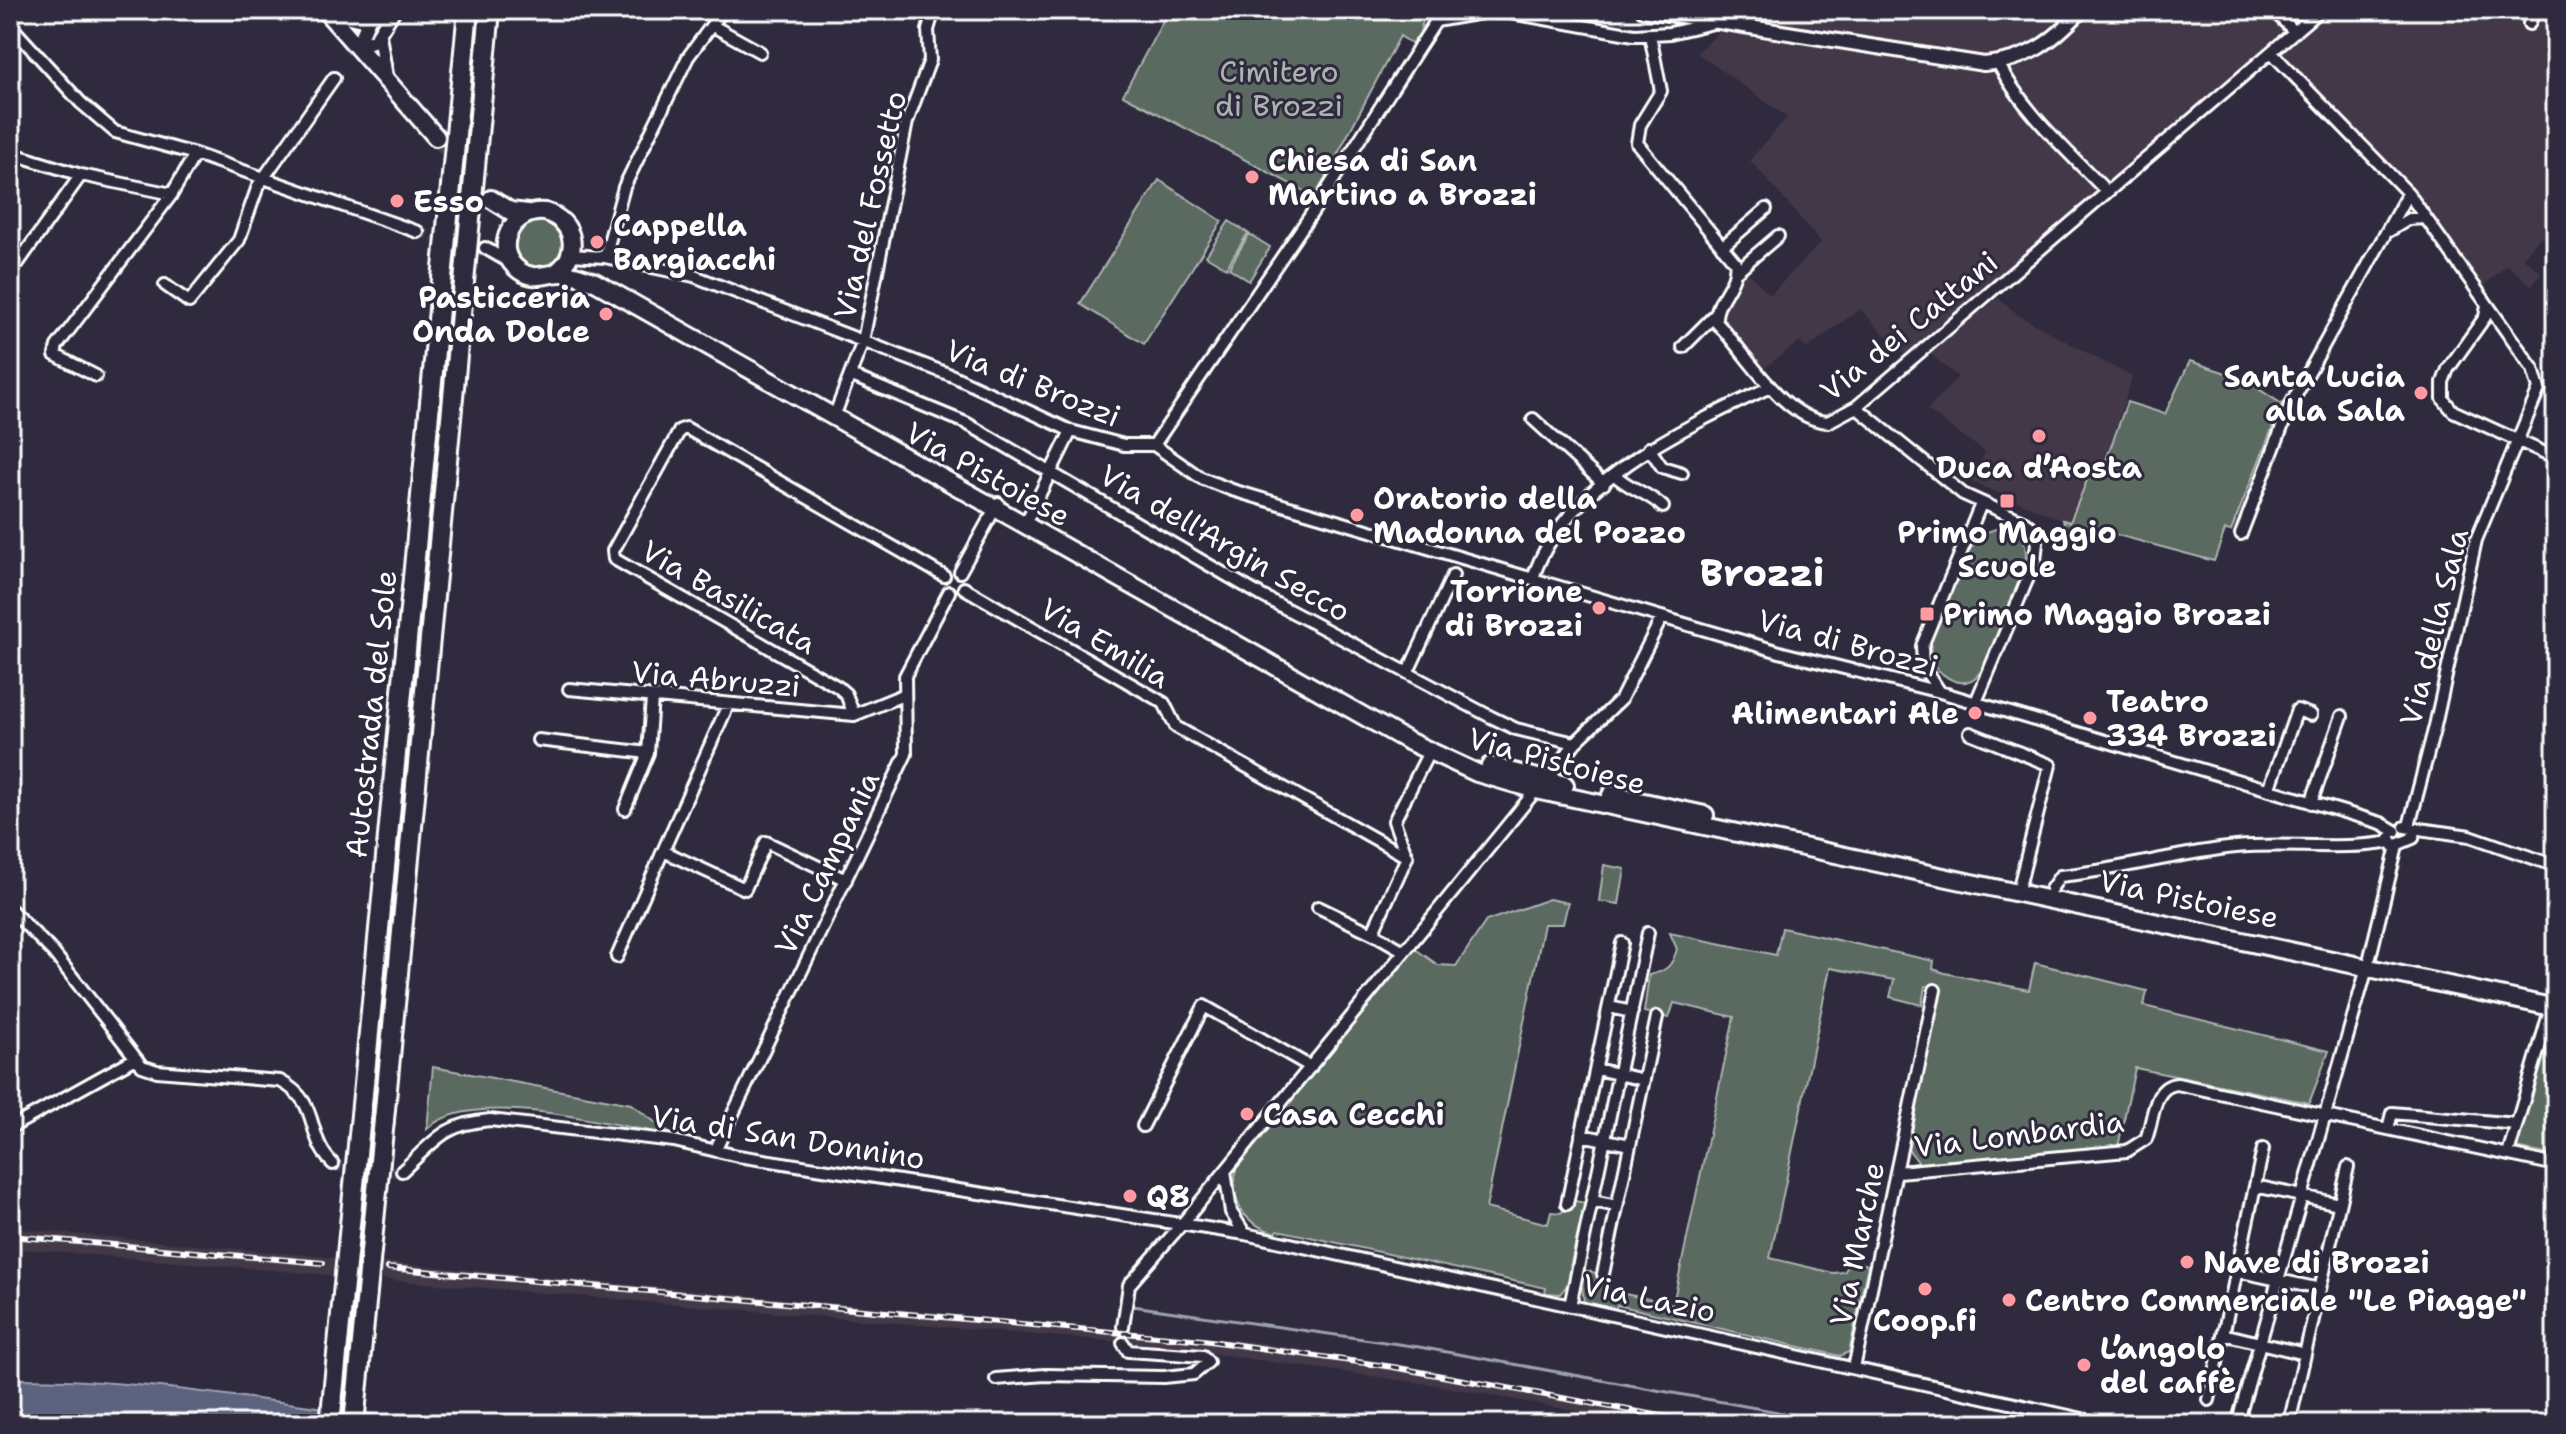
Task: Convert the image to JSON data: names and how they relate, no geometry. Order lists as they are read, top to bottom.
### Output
{
  "streets": {
    "highway": ["Autostrada del Sole"],
    "main road": ["Via Pistoiese"],
    "street": [
      "Via del Fossetto",
      "Via dei Cattani",
      "Via di Brozzi",
      "Via dell'Argin Secco",
      "Via Basilicata",
      "Via della Sala",
      "Via Emilia",
      "Via Abruzzi",
      "Via Campania",
      "Via Lombardia",
      "Via di San Donnino",
      "Via Marche",
      "Via Lazio"
    ]
  },
  "crossings": [
    ["Via del Fossetto", "Via di Brozzi"],
    ["Via del Fossetto", "Via Pistoiese"],
    ["Via del Fossetto", "Via dell'Argin Secco"],
    ["Via dei Cattani", "Via della Sala"],
    ["Via di Brozzi", "Via Pistoiese"],
    ["Via Basilicata", "Via Emilia"],
    ["Via Basilicata", "Via Abruzzi"],
    ["Via Basilicata", "Via Campania"],
    ["Via Emilia", "Via Campania"],
    ["Via Abruzzi", "Via Campania"],
    ["Via Campania", "Via di San Donnino"],
    ["Via Lombardia", "Via Marche"],
    ["Via di San Donnino", "Via Lazio"],
    ["Via Marche", "Via Lazio"]
  ],
  "districts": ["Brozzi"],
  "parks": ["Cimitero di Brozzi"],
  "places": {
    "other": [
      "Chiesa di San Martino a Brozzi",
      "Esso",
      "Cappella Bargiacchi",
      "Pasticceria Onda Dolce",
      "Santa Lucia alla Sala",
      "Duca d’Aosta",
      "Oratorio della Madonna del Pozzo",
      "Torrione di Brozzi",
      "Alimentari Ale",
      "Teatro 334 Brozzi",
      "Casa Cecchi",
      "Q8",
      "Nave di Brozzi",
      "Coop.fi",
      "Centro Commerciale \"Le Piagge\"",
      "L’angolo del caffè"
    ],
    "transit": ["Primo Maggio Scuole", "Primo Maggio Brozzi"]
  }
}
